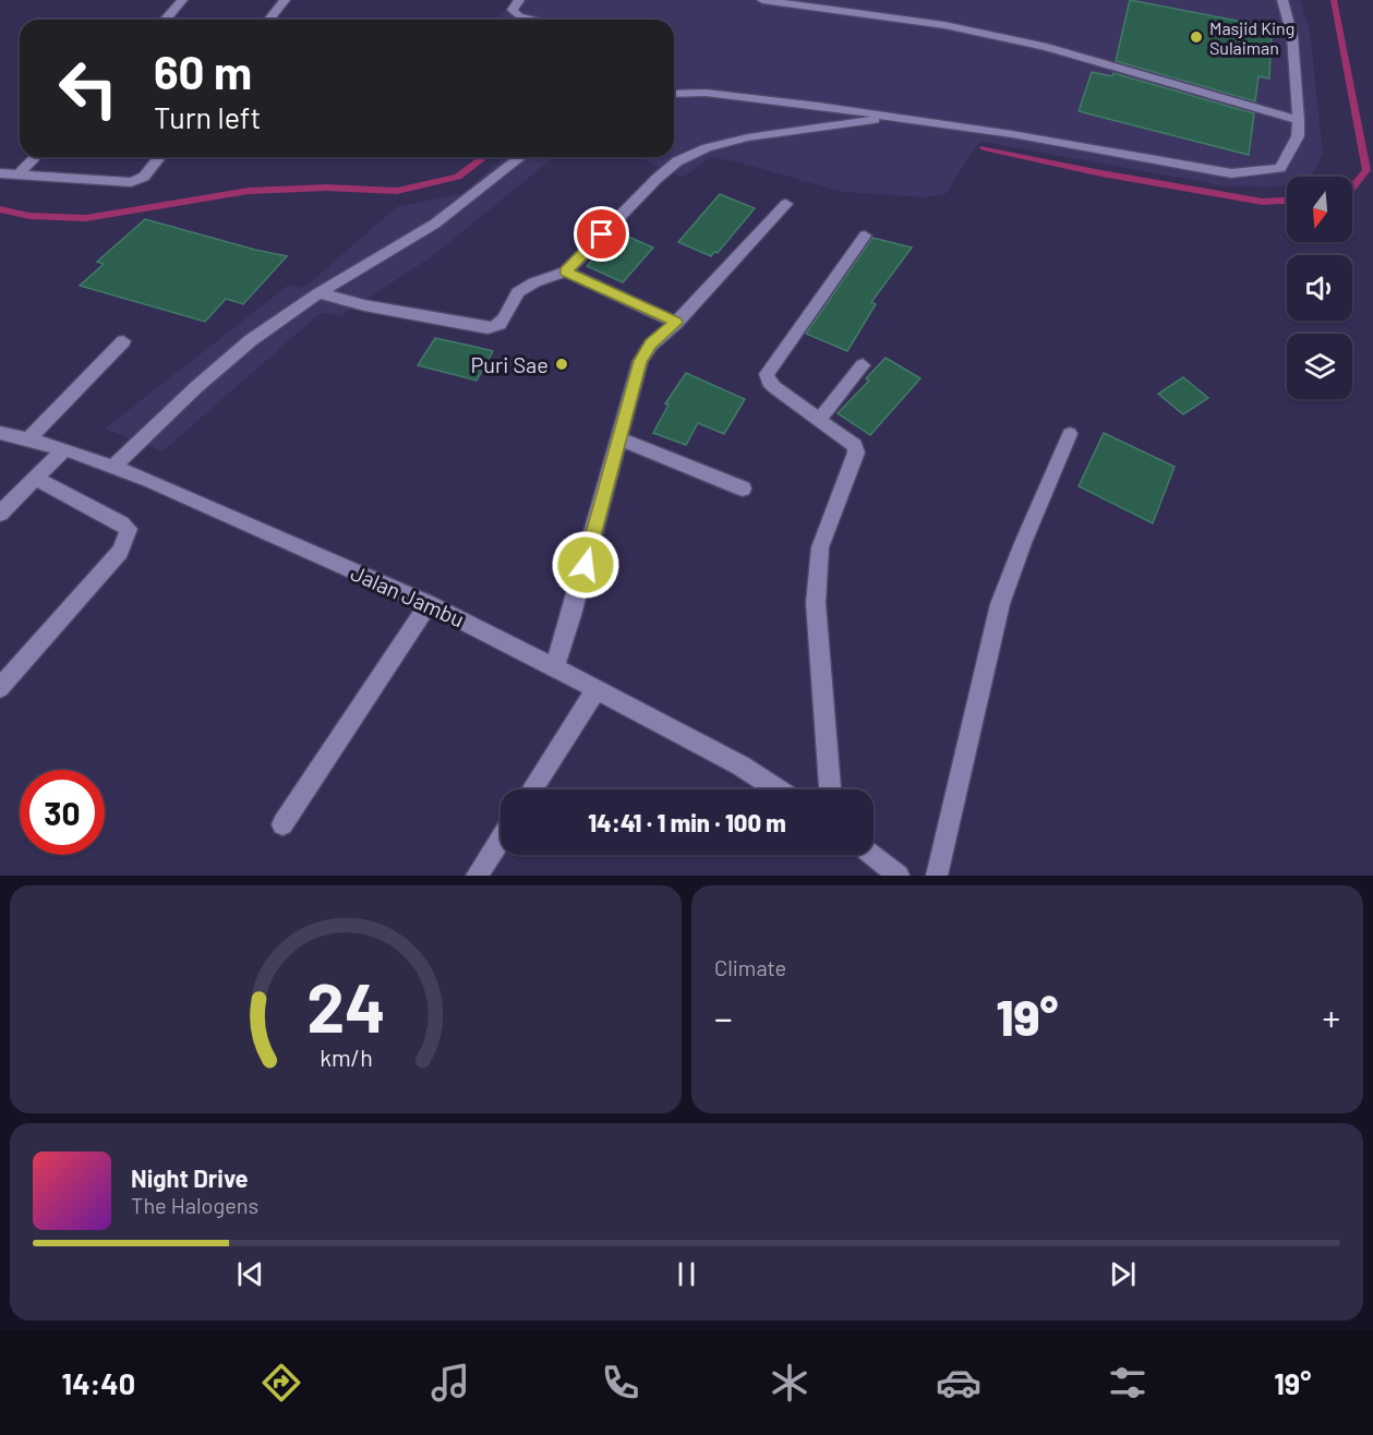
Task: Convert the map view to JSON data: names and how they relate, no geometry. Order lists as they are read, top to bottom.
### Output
{
  "streets": {
    "street": ["Jalan Jambu"]
  },
  "places": ["Masjid King Sulaiman", "Puri Sae"],
  "north": "bottom",
  "page": {
    "turn": ["60 m", "Turn left"],
    "limit": "30",
    "trip": "14:41 · 1 min · 100 m",
    "tile": "Climate",
    "heat": ["−", "19°", "+"],
    "song": ["Night Drive", "The Halogens"],
    "tabs": ["14:40", "19°"],
    "gauge": ["24", "km/h"]
  }
}
